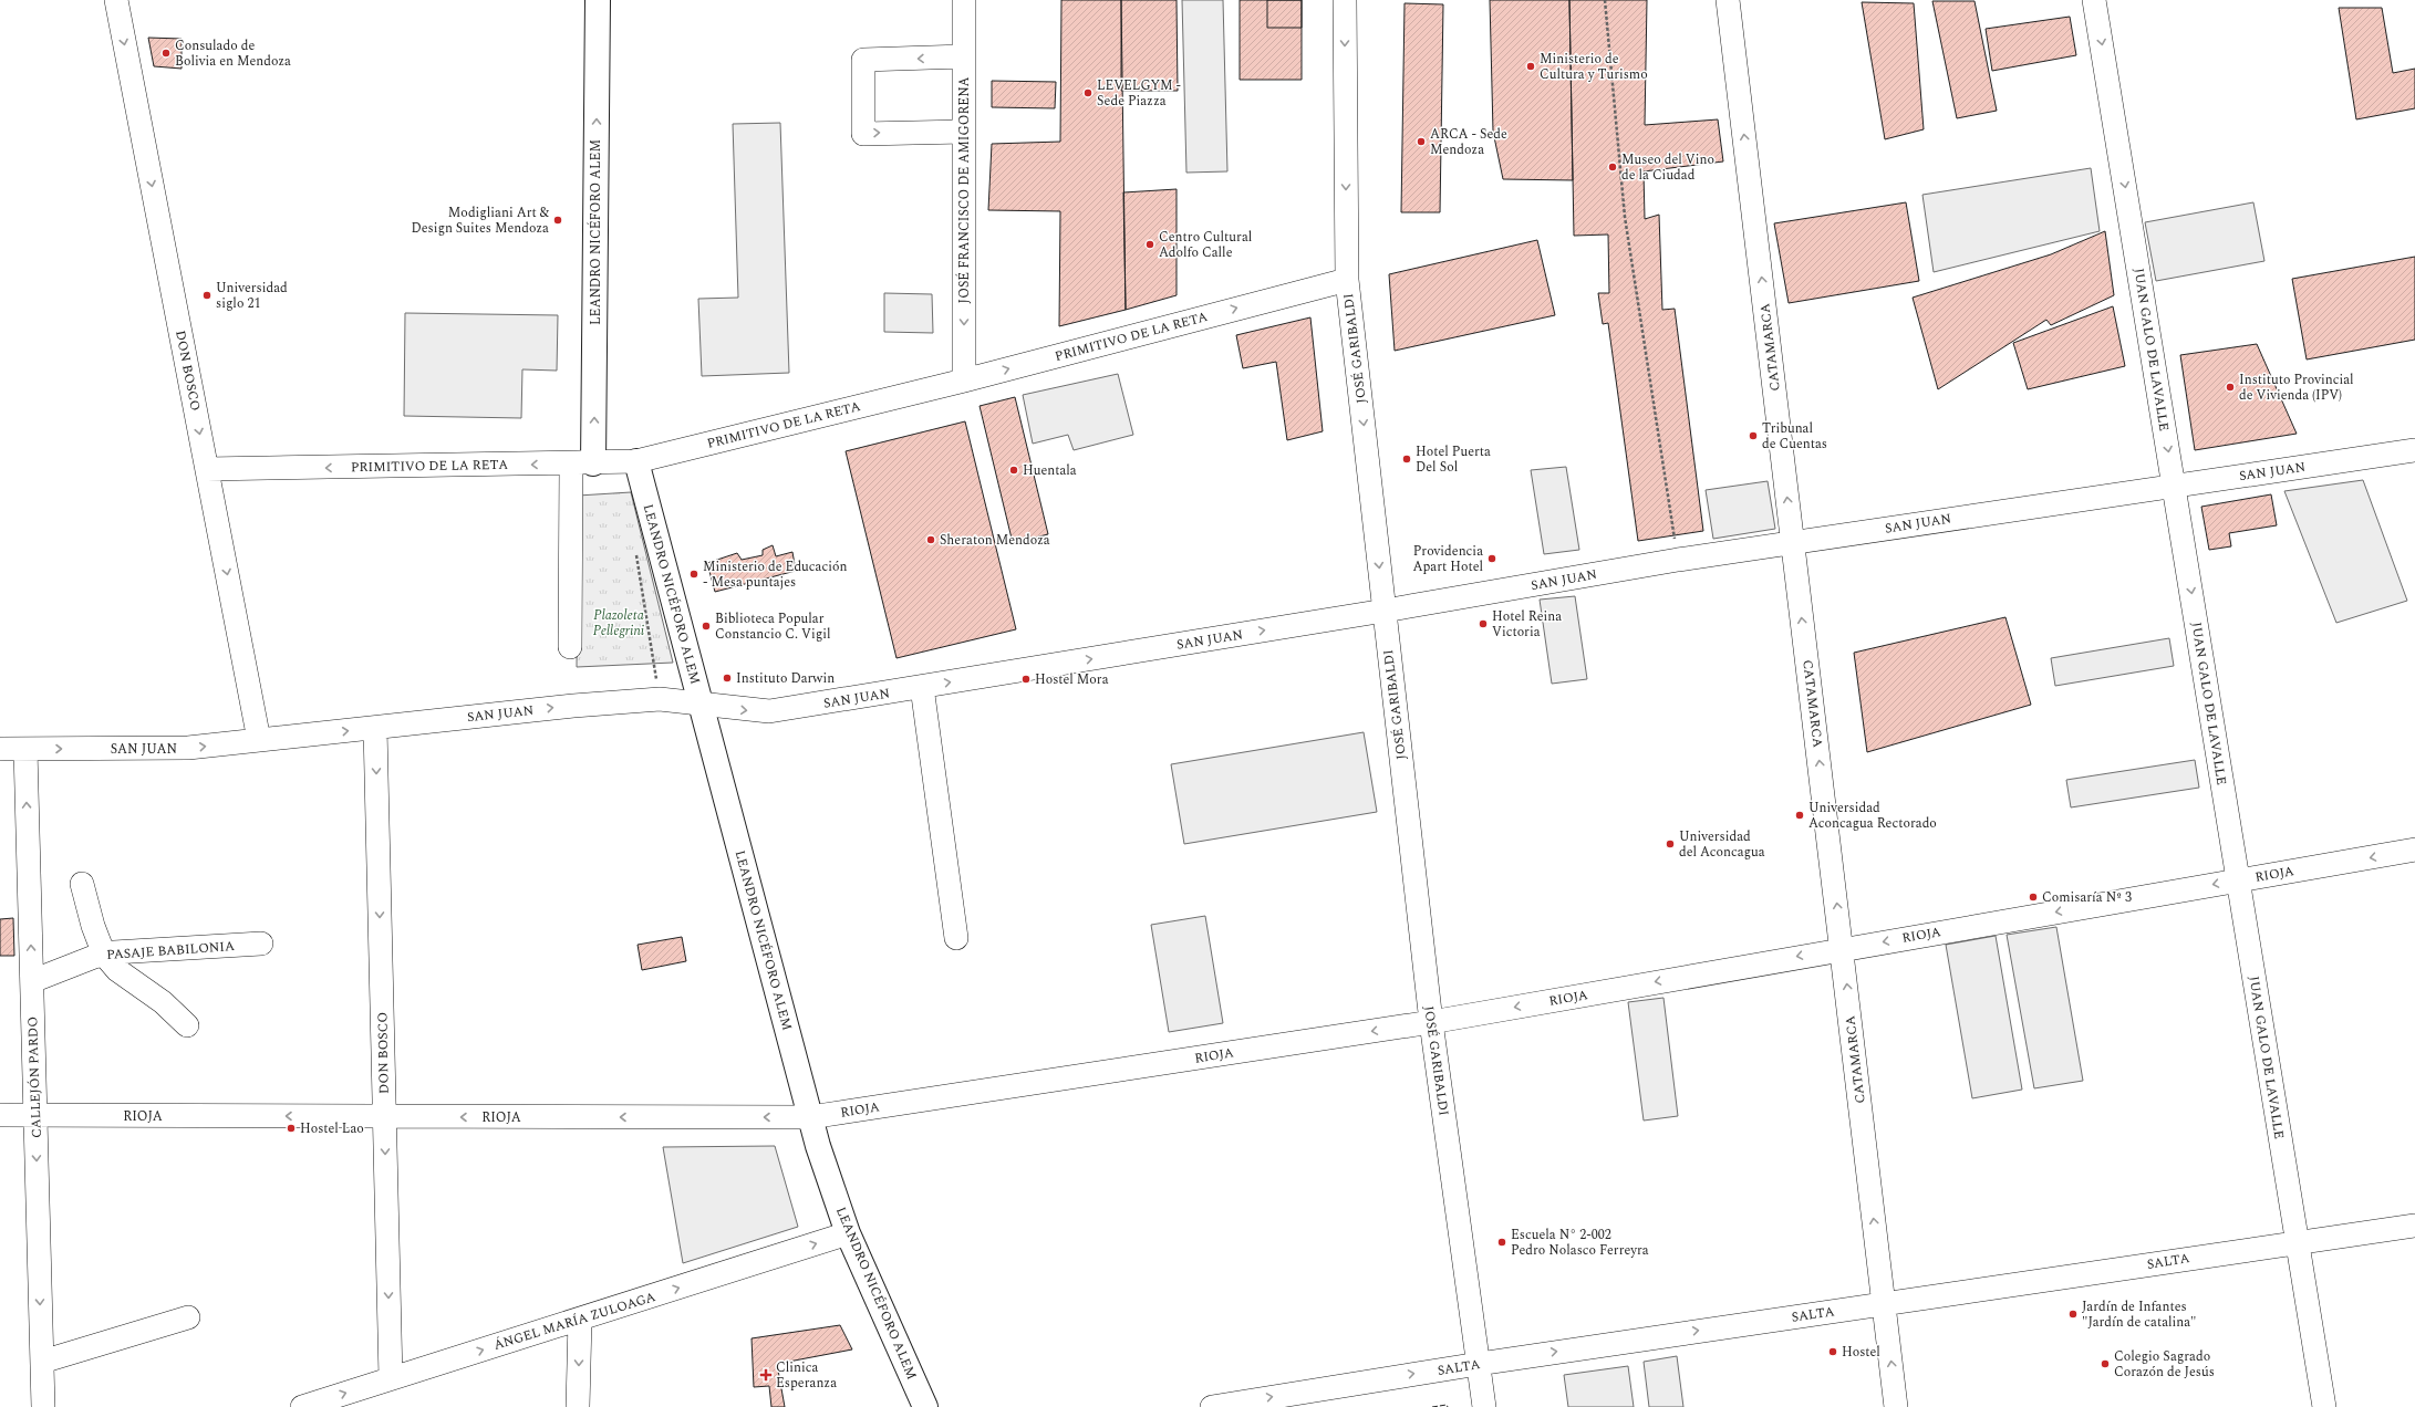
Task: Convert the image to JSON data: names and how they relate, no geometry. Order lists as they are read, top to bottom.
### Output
{
  "streets": {
    "main road": ["LEANDRO NICÉFORO ALEM"],
    "street": [
      "JOSÉ FRANCISCO DE AMIGORENA",
      "PRIMITIVO DE LA RETA",
      "CATAMARCA",
      "JOSÉ GARIBALDI",
      "JUAN GALO DE LAVALLE",
      "DON BOSCO",
      "SAN JUAN",
      "RIOJA",
      "PASAJE BABILONIA",
      "CALLEJÓN PARDO",
      "SALTA",
      "ÁNGEL MARÍA ZULOAGA"
    ]
  },
  "crossings": [
    ["JOSÉ FRANCISCO DE AMIGORENA", "PRIMITIVO DE LA RETA"],
    ["LEANDRO NICÉFORO ALEM", "PRIMITIVO DE LA RETA"],
    ["LEANDRO NICÉFORO ALEM", "SAN JUAN"],
    ["LEANDRO NICÉFORO ALEM", "RIOJA"],
    ["LEANDRO NICÉFORO ALEM", "ÁNGEL MARÍA ZULOAGA"],
    ["PRIMITIVO DE LA RETA", "JOSÉ GARIBALDI"],
    ["PRIMITIVO DE LA RETA", "DON BOSCO"],
    ["CATAMARCA", "SAN JUAN"],
    ["CATAMARCA", "RIOJA"],
    ["CATAMARCA", "SALTA"],
    ["JOSÉ GARIBALDI", "SAN JUAN"],
    ["JOSÉ GARIBALDI", "RIOJA"],
    ["JOSÉ GARIBALDI", "SALTA"],
    ["JUAN GALO DE LAVALLE", "SAN JUAN"],
    ["JUAN GALO DE LAVALLE", "RIOJA"],
    ["JUAN GALO DE LAVALLE", "SALTA"],
    ["DON BOSCO", "SAN JUAN"],
    ["DON BOSCO", "RIOJA"],
    ["DON BOSCO", "ÁNGEL MARÍA ZULOAGA"],
    ["SAN JUAN", "CALLEJÓN PARDO"],
    ["RIOJA", "CALLEJÓN PARDO"],
    ["PASAJE BABILONIA", "CALLEJÓN PARDO"]
  ],
  "one_way": [
    "JOSÉ FRANCISCO DE AMIGORENA",
    "CATAMARCA",
    "JOSÉ GARIBALDI",
    "JUAN GALO DE LAVALLE",
    "DON BOSCO",
    "SAN JUAN",
    "RIOJA",
    "SALTA",
    "ÁNGEL MARÍA ZULOAGA"
  ],
  "parks": ["Plazoleta Pellegrini"],
  "places": {
    "other": [
      "Consulado de Bolivia en Mendoza",
      "Ministerio de Cultura y Turismo",
      "LEVELGYM - Sede Piazza",
      "ARCA - Sede Mendoza",
      "Museo del Vino de la Ciudad",
      "Modigliani Art & Design Suites Mendoza",
      "Centro Cultural Adolfo Calle",
      "Universidad siglo 21",
      "Instituto Provincial de Vivienda (IPV)",
      "Tribunal de Cuentas",
      "Hotel Puerta Del Sol",
      "Huentala",
      "Sheraton Mendoza",
      "Providencia Apart Hotel",
      "Ministerio de Educación - Mesa puntajes",
      "Hotel Reina Victoria",
      "Biblioteca Popular Constancio C. Vigil",
      "Instituto Darwin",
      "Hostel Mora",
      "Universidad Aconcagua Rectorado",
      "Universidad del Aconcagua",
      "Comisaría Nº 3",
      "Hostel Lao",
      "Escuela N° 2-002 Pedro Nolasco Ferreyra",
      "Jardín de Infantes \"Jardín de catalina\"",
      "Hostel",
      "Colegio Sagrado Corazón de Jesús"
    ],
    "health": ["Clinica Esperanza"]
  }
}
